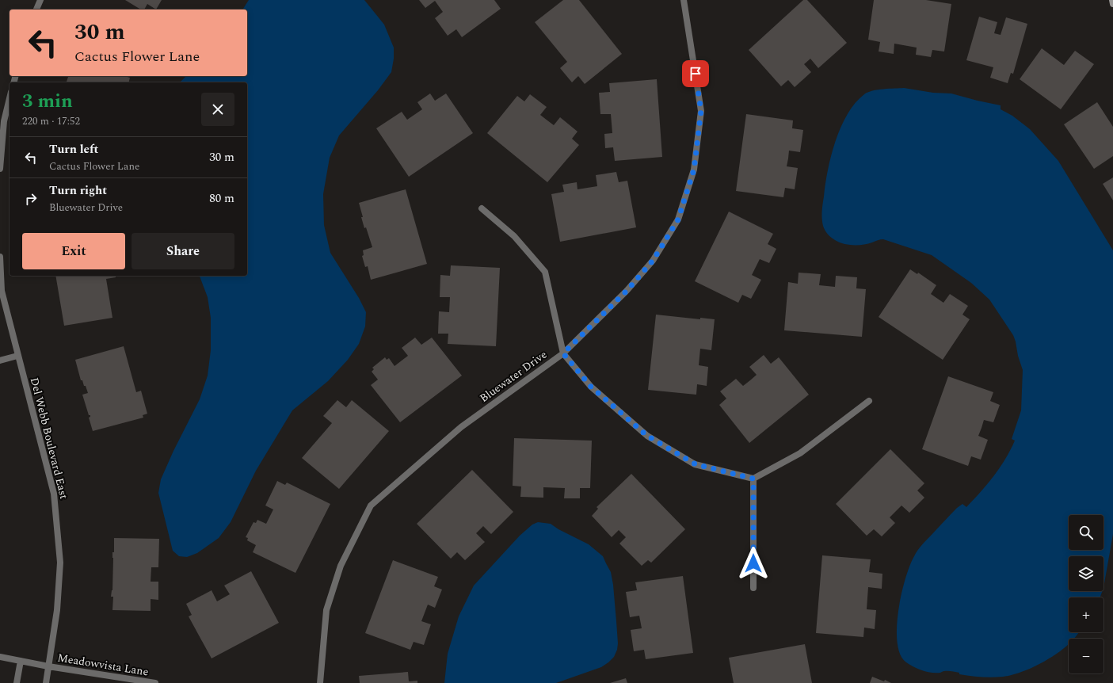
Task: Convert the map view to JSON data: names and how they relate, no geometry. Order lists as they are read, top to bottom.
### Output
{
  "streets": {
    "street": ["Bluewater Drive", "Del Webb Boulevard East", "Meadowvista Lane"]
  },
  "crossings": [
    ["Del Webb Boulevard East", "Meadowvista Lane"]
  ],
  "page": {
    "turn": ["30 m", "Cactus Flower Lane"],
    "heading": ["3 min", "220 m · 17:52"],
    "list": [
      {
        "name": "Turn left",
        "note": "Cactus Flower Lane",
        "value": "30 m"
      },
      {
        "name": "Turn right",
        "note": "Bluewater Drive",
        "value": "80 m"
      }
    ],
    "buttons": ["Exit", "Share"],
    "map_buttons": ["+", "−"]
  }
}
